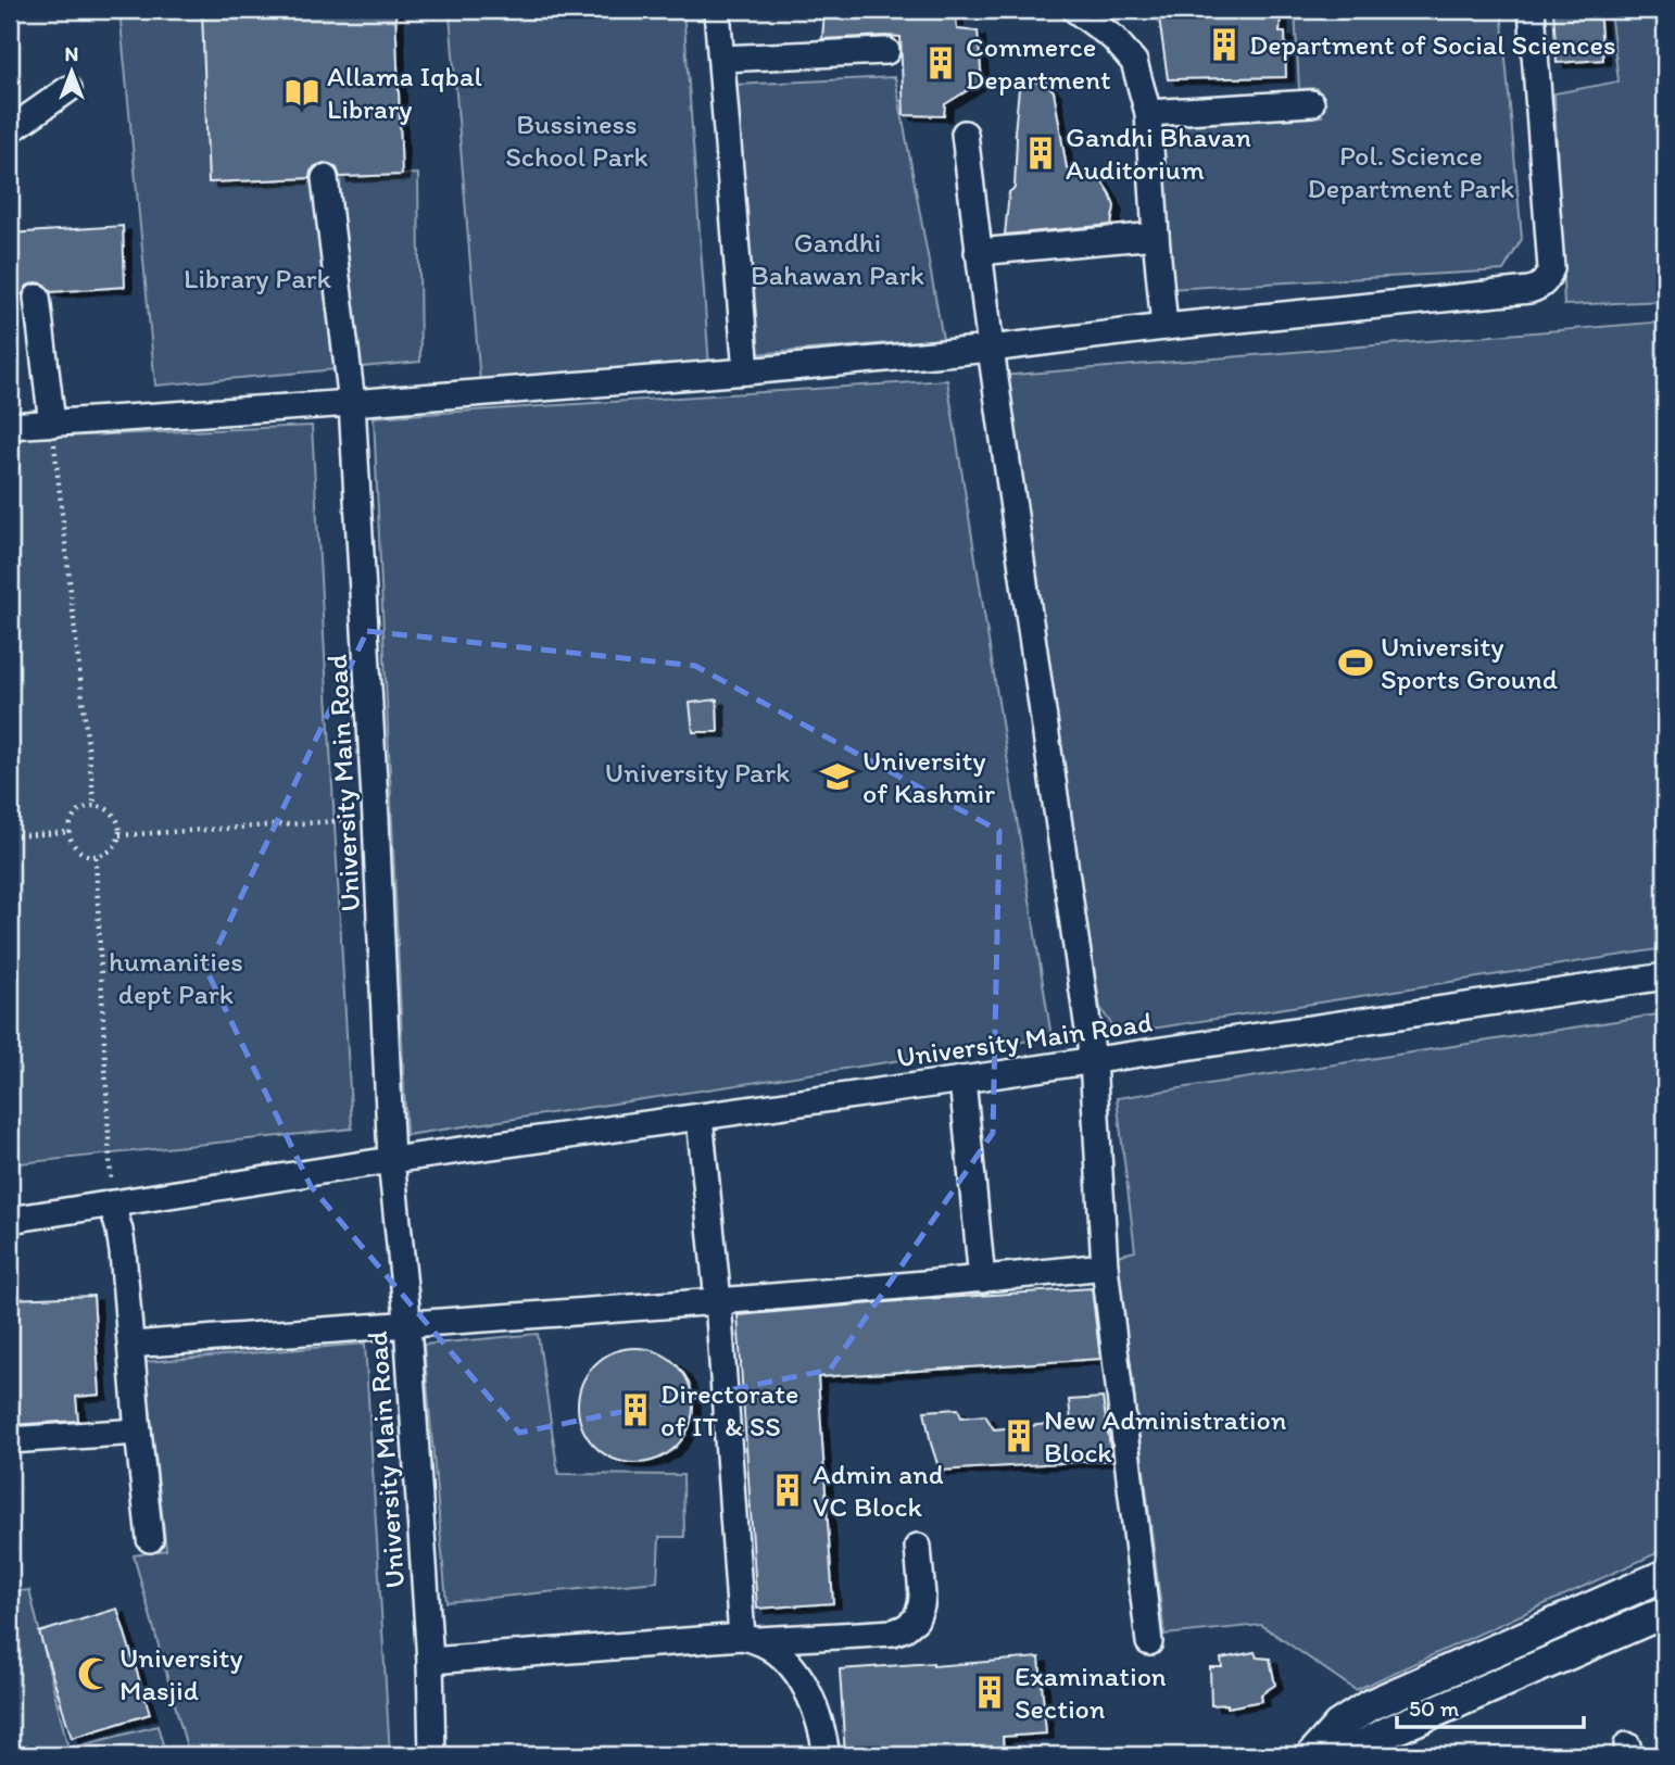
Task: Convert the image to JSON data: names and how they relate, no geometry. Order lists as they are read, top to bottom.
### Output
{
  "streets": {
    "lane": ["University Main Road"]
  },
  "parks": [
    "Bussiness School Park",
    "Pol. Science Department Park",
    "Gandhi Bahawan Park",
    "Library Park",
    "University Park",
    "humanities dept Park"
  ],
  "places": {
    "building": [
      "Department of Social Sciences",
      "Commerce Department",
      "Gandhi Bhavan Auditorium",
      "Directorate of IT & SS",
      "New Administration Block",
      "Admin and VC Block",
      "Examination Section"
    ],
    "library": ["Allama Iqbal Library"],
    "sports": ["University Sports Ground"],
    "school or university": ["University of Kashmir"],
    "mosque": ["University Masjid"]
  },
  "scale_bar": "50 m",
  "north": "top"
}
